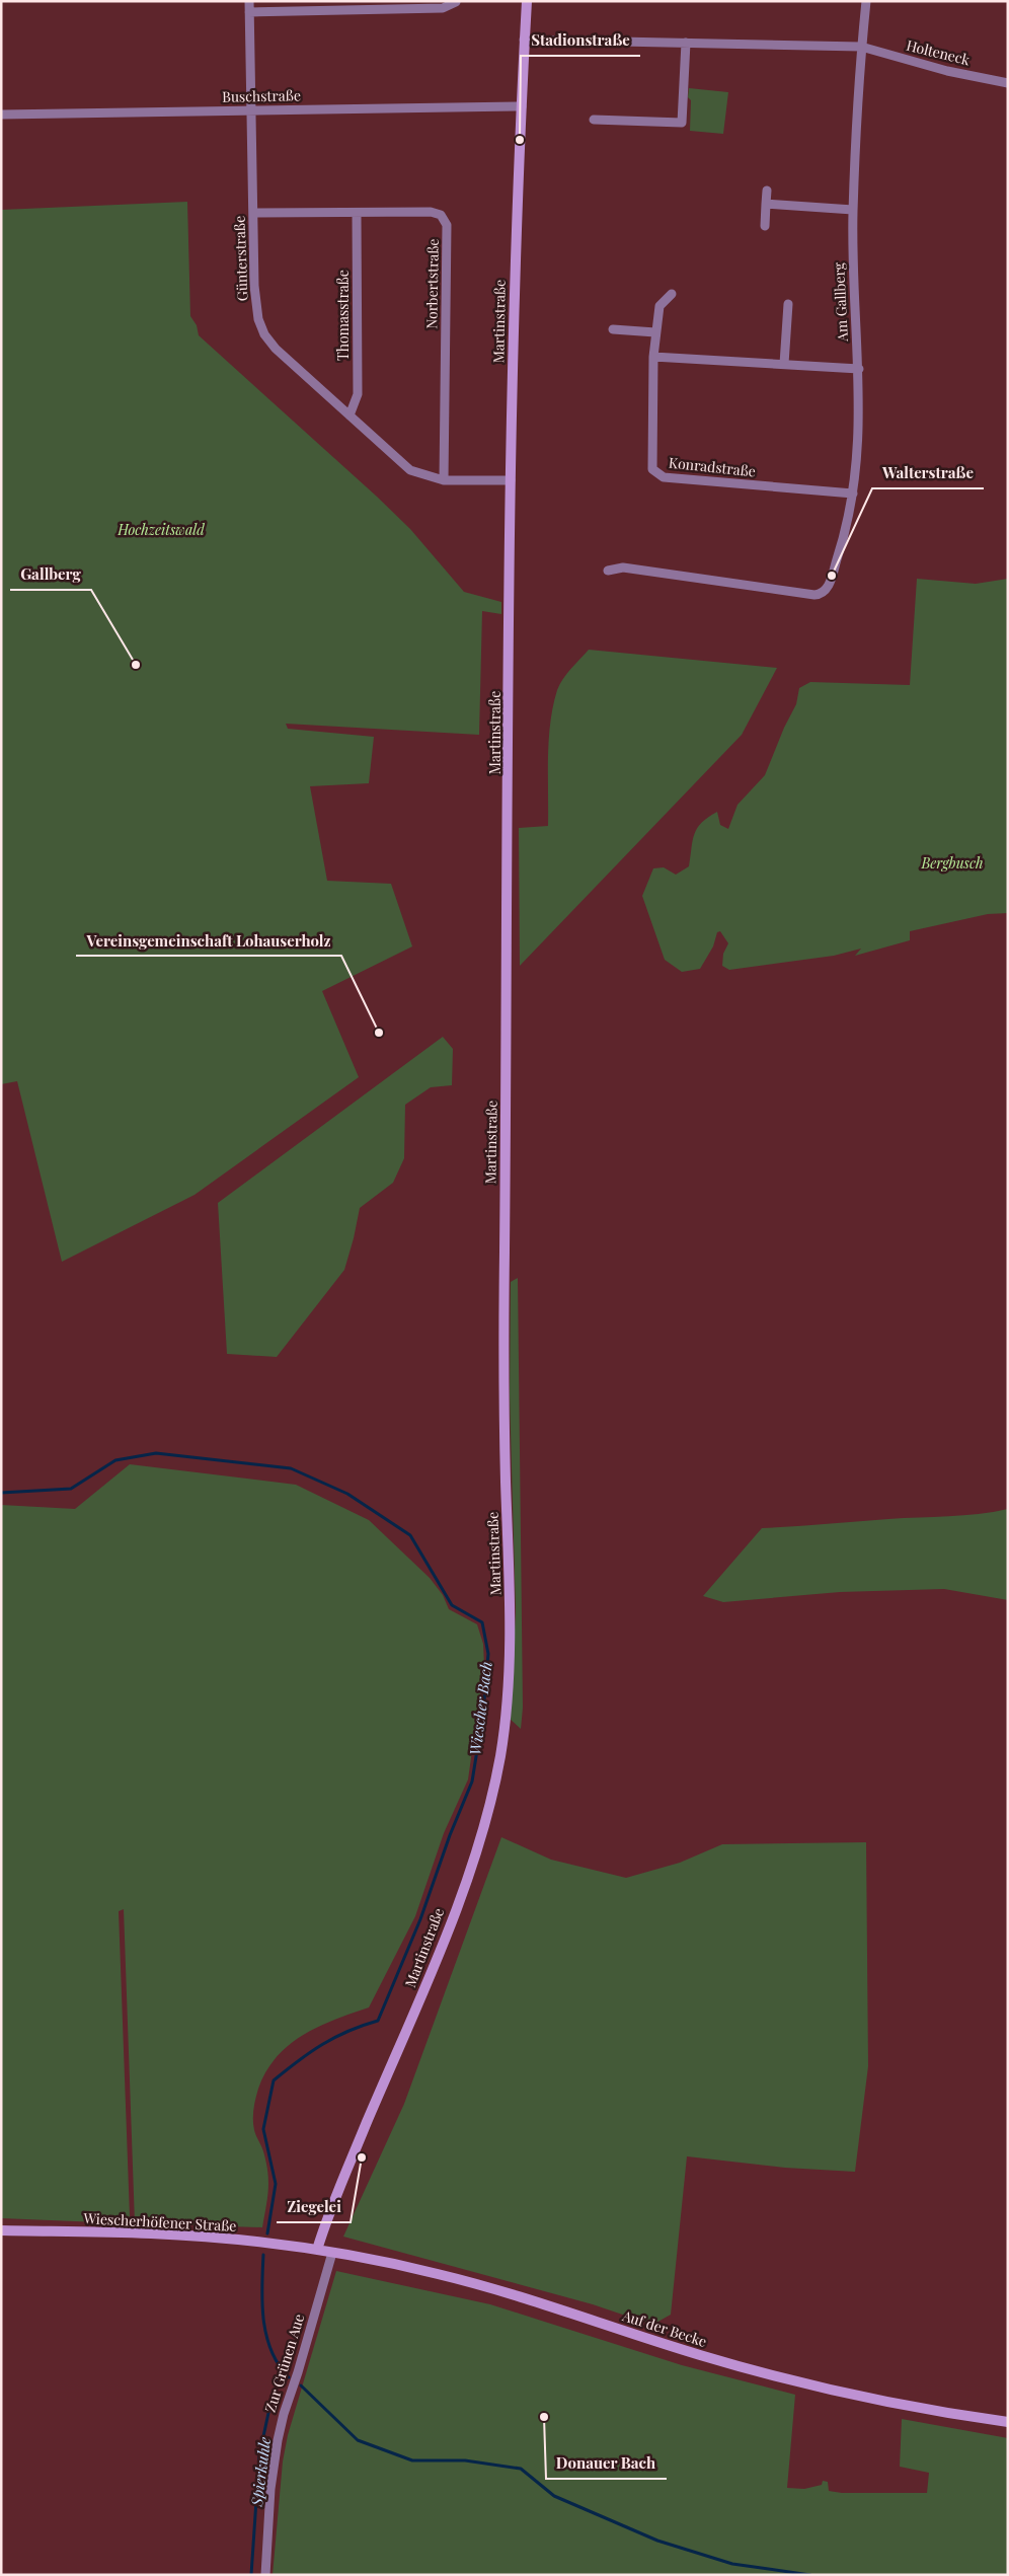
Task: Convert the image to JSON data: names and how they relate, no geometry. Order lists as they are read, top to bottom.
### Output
{
  "streets": {
    "street": [
      "Holteneck",
      "Buschstraße",
      "Günterstraße",
      "Norbertstraße",
      "Am Gallberg",
      "Thomasstraße",
      "Martinstraße",
      "Konradstraße",
      "Wiescherhöfener Straße",
      "Auf der Becke",
      "Zur Grünen Aue"
    ]
  },
  "crossings": [
    ["Holteneck", "Am Gallberg"],
    ["Holteneck", "Martinstraße"],
    ["Buschstraße", "Günterstraße"],
    ["Buschstraße", "Martinstraße"],
    ["Günterstraße", "Norbertstraße"],
    ["Günterstraße", "Thomasstraße"],
    ["Günterstraße", "Martinstraße"],
    ["Norbertstraße", "Thomasstraße"],
    ["Am Gallberg", "Konradstraße"],
    ["Martinstraße", "Wiescherhöfener Straße"],
    ["Martinstraße", "Auf der Becke"],
    ["Wiescherhöfener Straße", "Auf der Becke"],
    ["Auf der Becke", "Zur Grünen Aue"]
  ],
  "water": ["Wiescher Bach", "Spierkuhle"],
  "parks": ["Hochzeitswald", "Bergbusch"],
  "places": [
    "Stadionstraße",
    "Walterstraße",
    "Gallberg",
    "Vereinsgemeinschaft Lohauserholz",
    "Ziegelei",
    "Donauer Bach"
  ]
}
